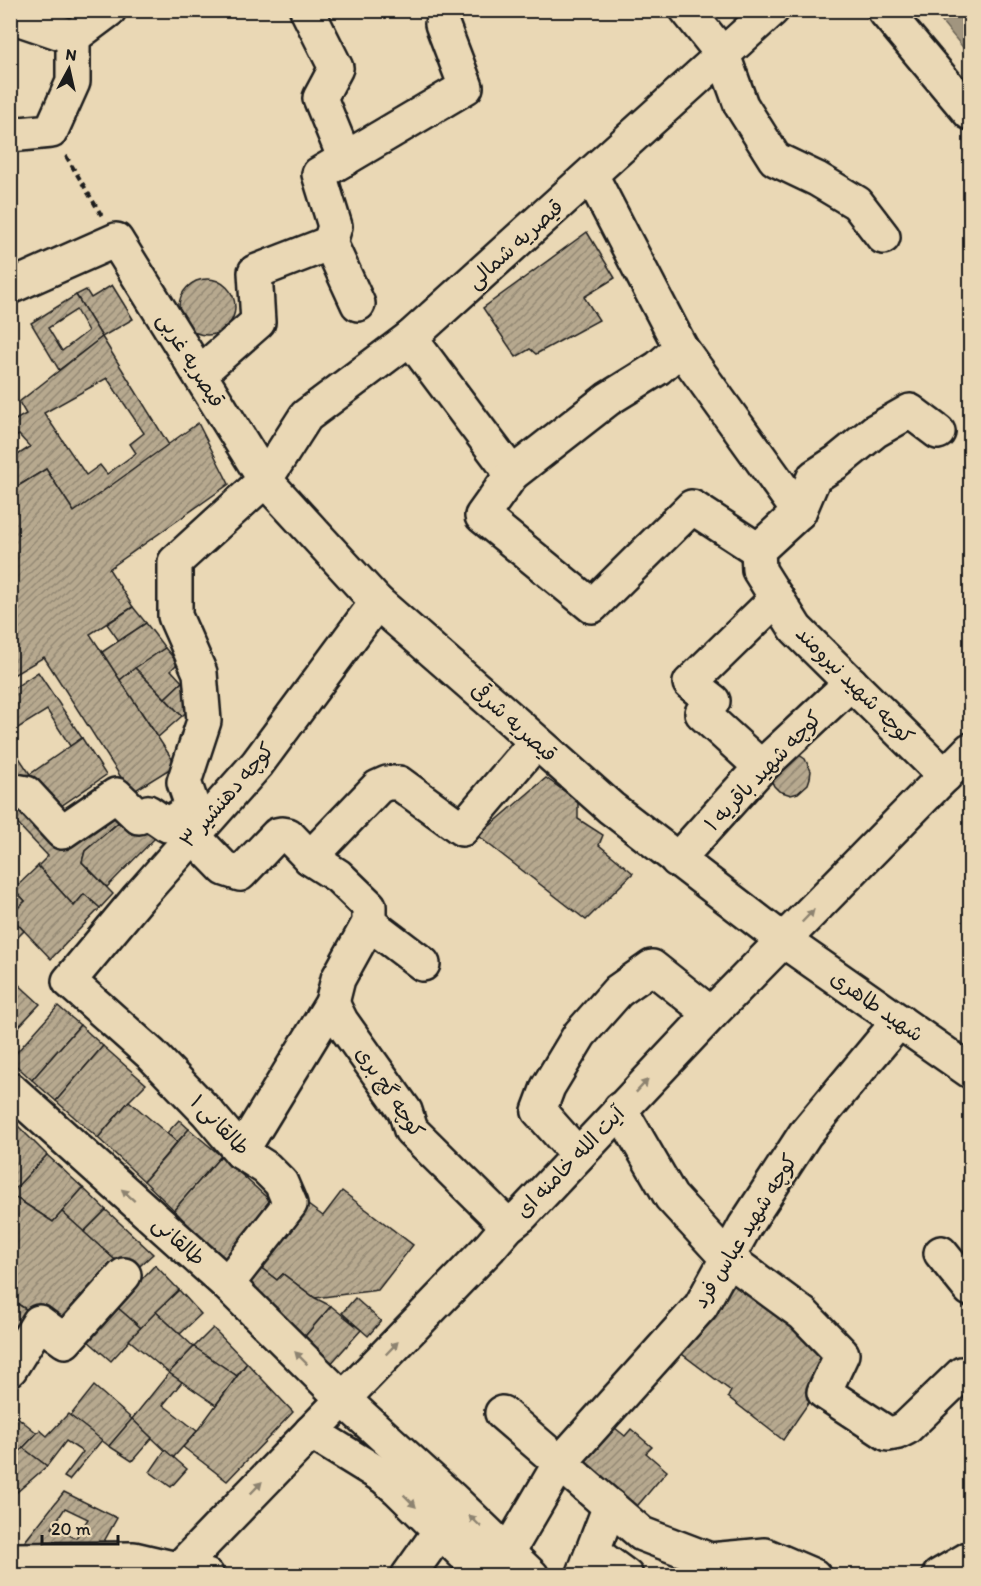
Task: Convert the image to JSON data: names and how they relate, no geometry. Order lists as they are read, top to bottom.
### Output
{
  "streets": {
    "street": [
      "قیصریه شمالی",
      "قیصریه غربی",
      "کوچه شهید نیرومند",
      "قیصریه شرقی",
      "کوچه شهید باقریه ۱",
      "کوچه دهنشیر ۳",
      "شهید طاهری",
      "کوچه گچ بری",
      "طالقانی ۱",
      "آیت الله خامنه ای",
      "کوچه شهید عباس فرد",
      "طالقانی"
    ]
  },
  "crossings": [
    ["قیصریه شمالی", "قیصریه غربی"],
    ["قیصریه شمالی", "قیصریه شرقی"],
    ["قیصریه شمالی", "کوچه دهنشیر ۳"],
    ["قیصریه غربی", "قیصریه شرقی"],
    ["کوچه شهید نیرومند", "کوچه شهید باقریه ۱"],
    ["کوچه شهید نیرومند", "آیت الله خامنه ای"],
    ["قیصریه شرقی", "کوچه شهید باقریه ۱"],
    ["قیصریه شرقی", "کوچه دهنشیر ۳"],
    ["قیصریه شرقی", "شهید طاهری"],
    ["قیصریه شرقی", "آیت الله خامنه ای"],
    ["کوچه دهنشیر ۳", "طالقانی ۱"],
    ["شهید طاهری", "آیت الله خامنه ای"],
    ["شهید طاهری", "کوچه شهید عباس فرد"],
    ["کوچه گچ بری", "آیت الله خامنه ای"],
    ["طالقانی ۱", "طالقانی"],
    ["آیت الله خامنه ای", "طالقانی"]
  ],
  "one_way": ["آیت الله خامنه ای", "طالقانی"],
  "scale_bar": "20 m",
  "north": "top"
}
